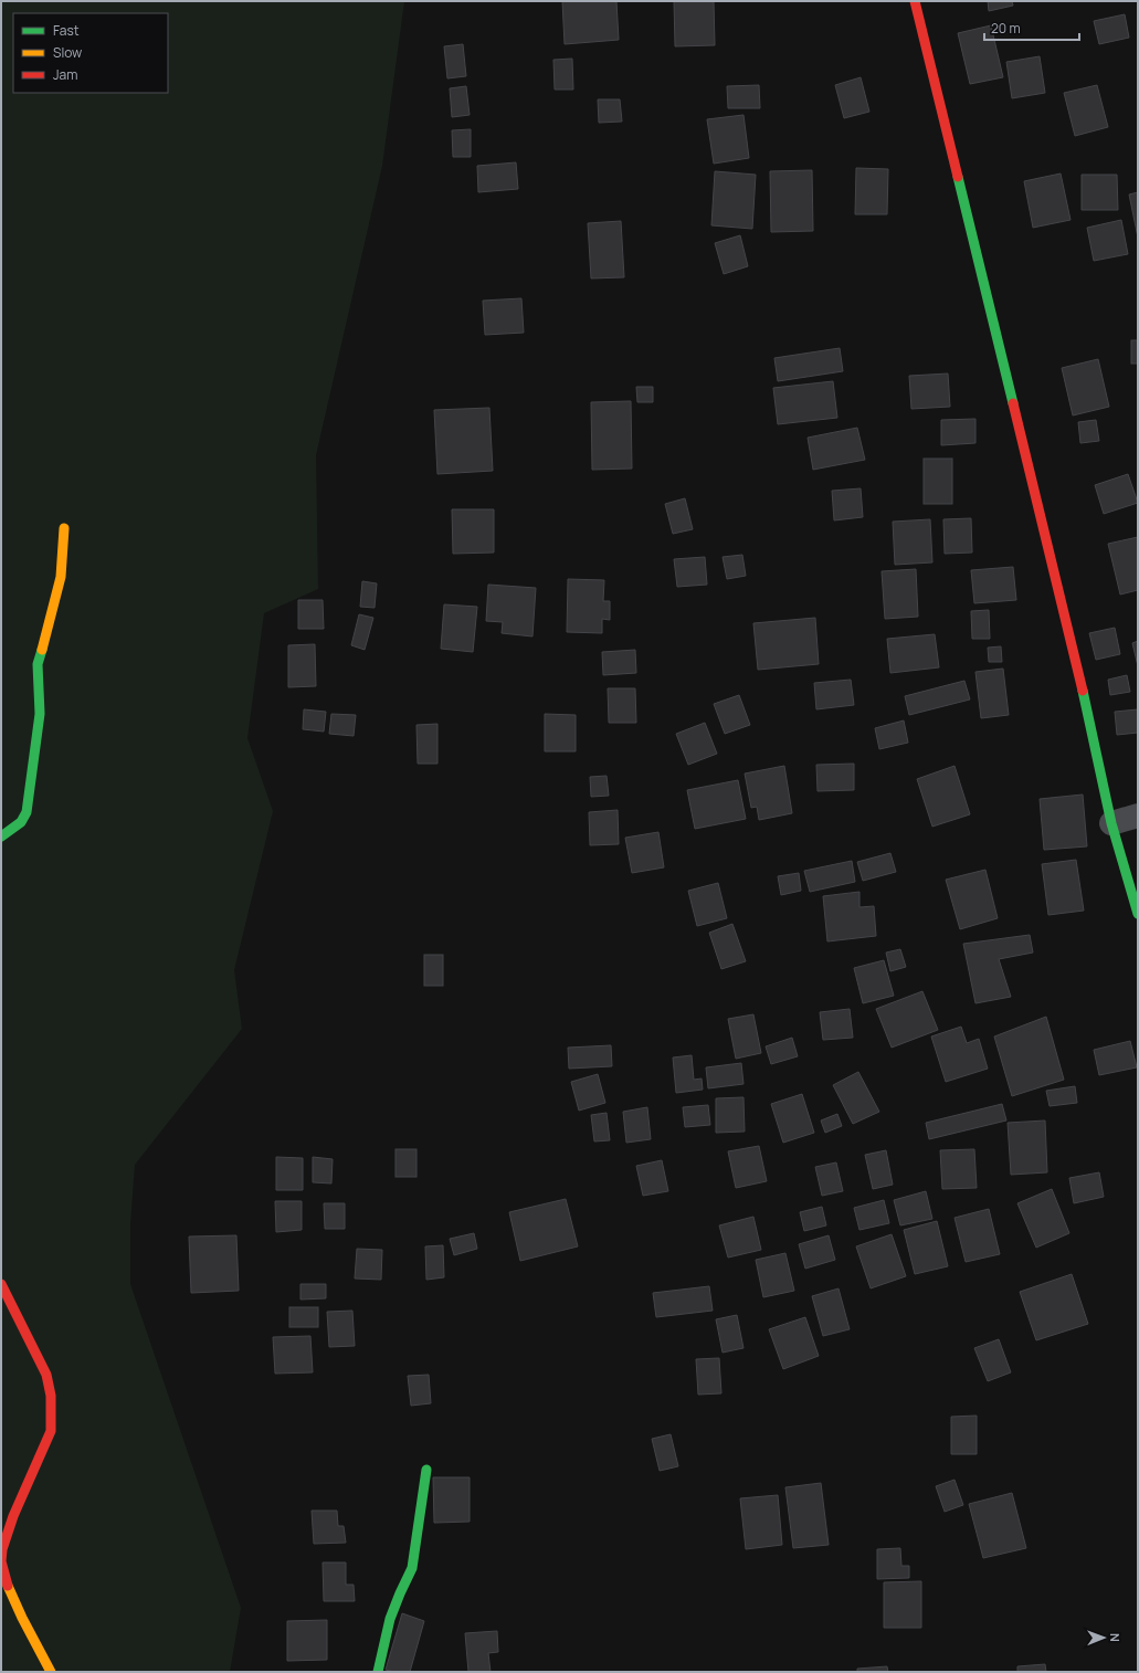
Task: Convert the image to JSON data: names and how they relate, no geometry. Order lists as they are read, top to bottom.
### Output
{
  "legend": ["Fast", "Slow", "Jam"],
  "scale_bar": "20 m",
  "north": "right"
}
